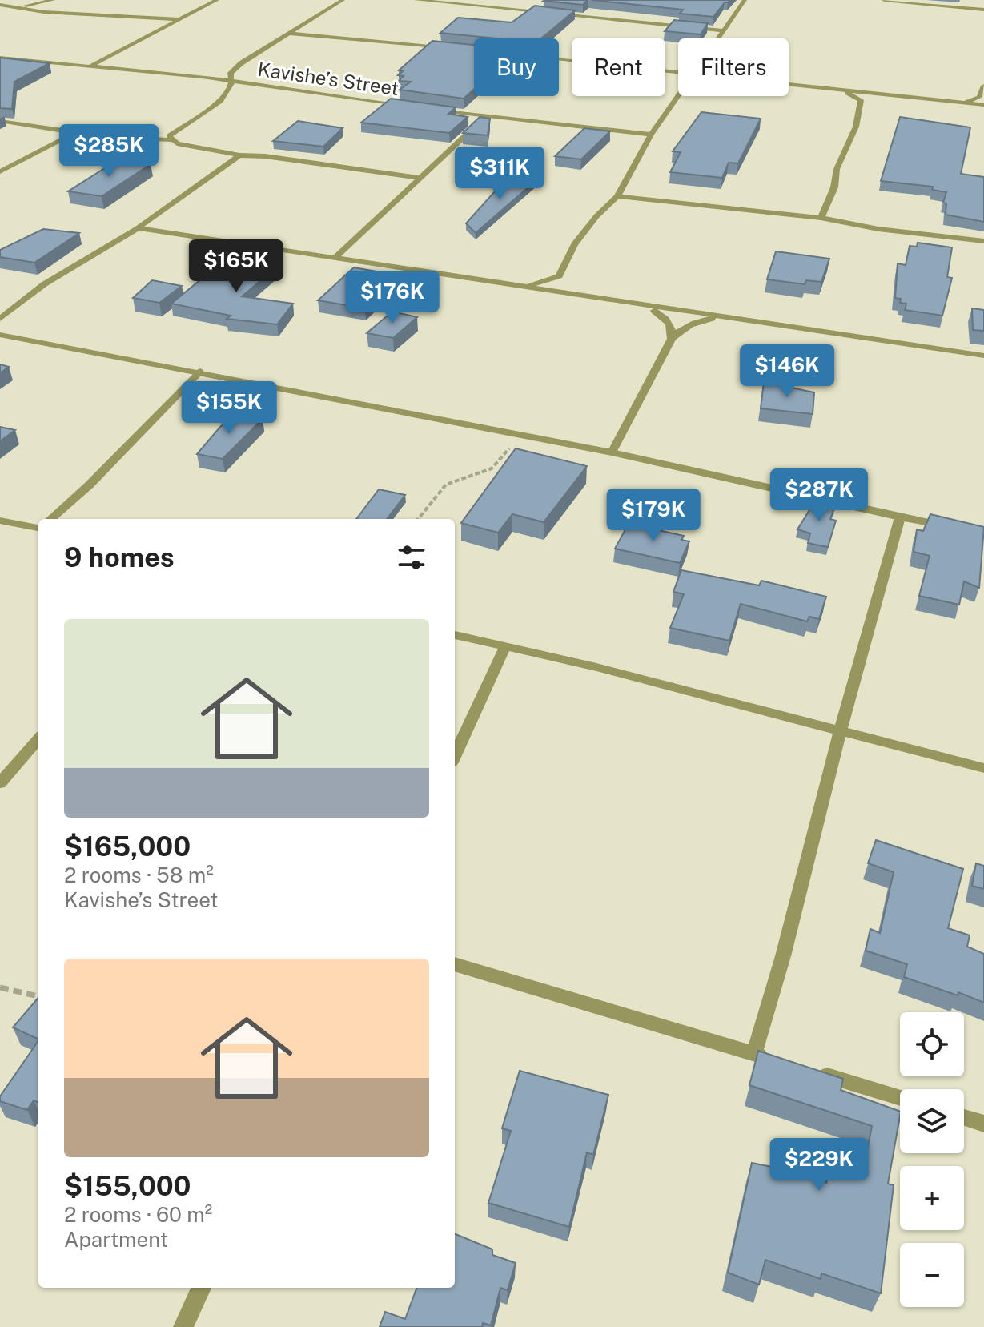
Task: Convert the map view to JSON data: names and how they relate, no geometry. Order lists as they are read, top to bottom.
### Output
{
  "streets": {
    "street": ["Kavishe’s Street"]
  },
  "page": {
    "chip": ["Buy", "Rent", "Filters"],
    "price": [
      "$285K",
      "$311K",
      "$165K",
      "$176K",
      "$146K",
      "$155K",
      "$287K",
      "$179K",
      "$229K"
    ],
    "heading": "9 homes",
    "list": [
      {
        "name": "$165,000",
        "note": "2 rooms · 58 m² · Kavishe’s Street"
      },
      {
        "name": "$155,000",
        "note": "2 rooms · 60 m² · Apartment"
      }
    ],
    "map_buttons": ["+", "−"]
  }
}
